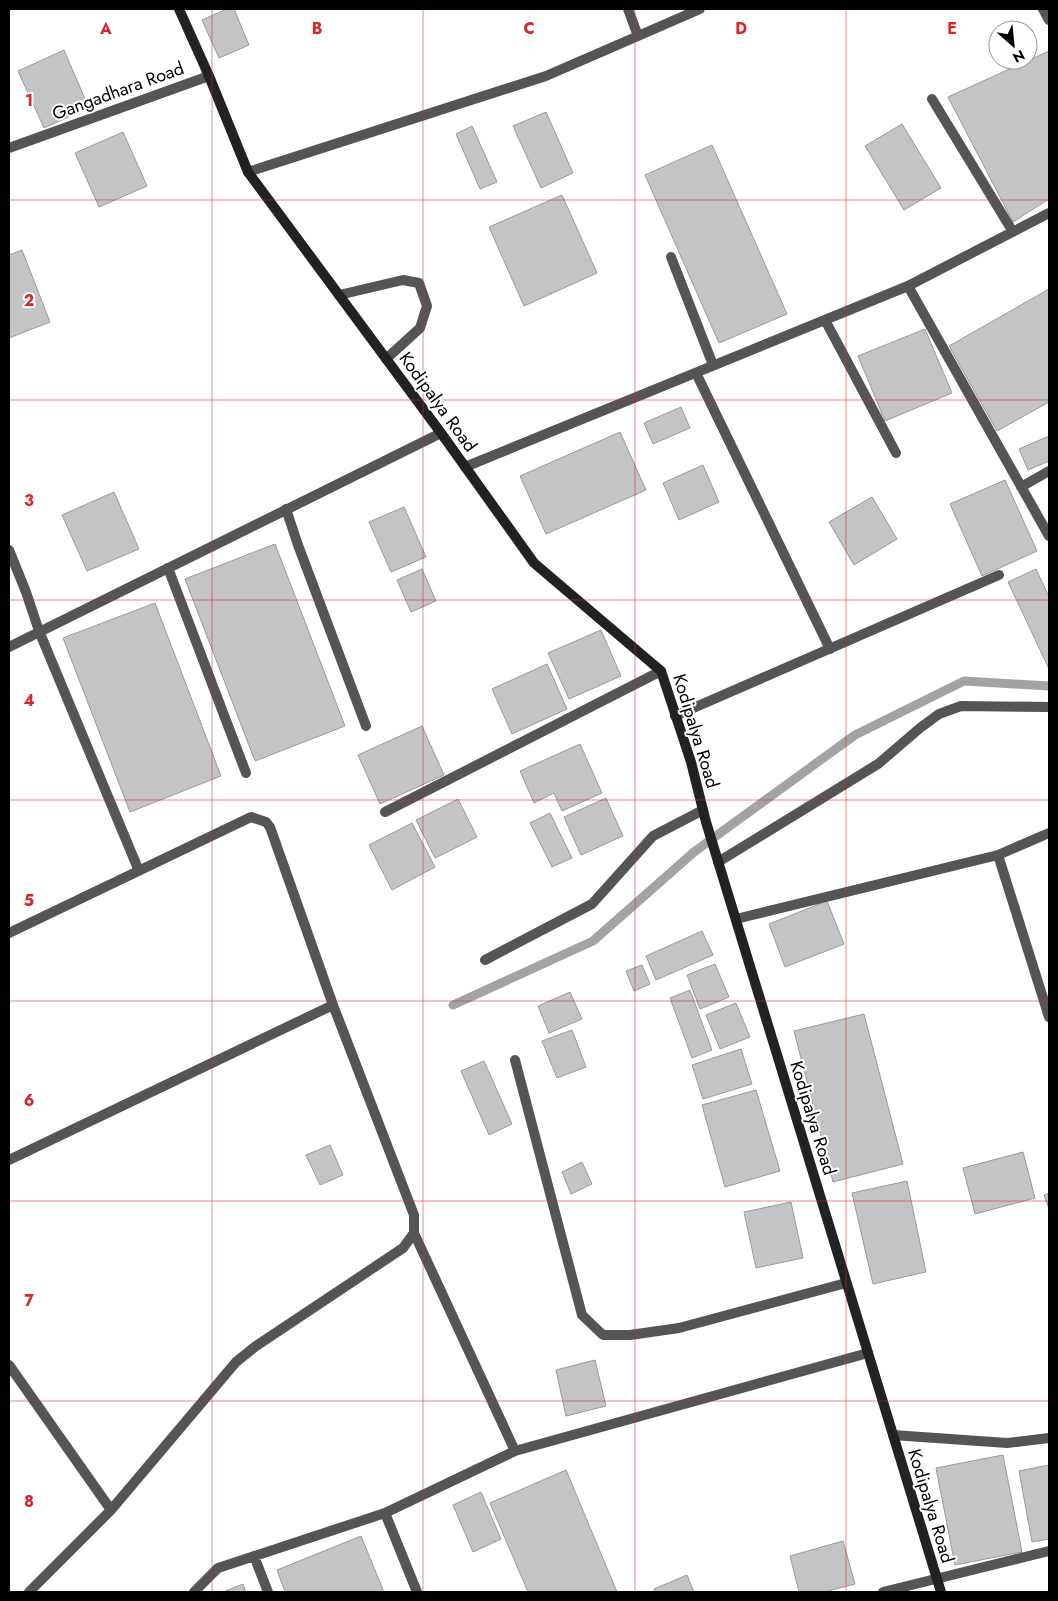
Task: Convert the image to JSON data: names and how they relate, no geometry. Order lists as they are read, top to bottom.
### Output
{
  "streets": {
    "main road": ["Kodipalya Road"],
    "street": ["Gangadhara Road"]
  },
  "crossings": [
    ["Gangadhara Road", "Kodipalya Road"]
  ],
  "north": "bottom right",
  "grid": {
    "columns": [
      "A",
      "B",
      "C",
      "D",
      "E"
    ],
    "rows": [
      "1",
      "2",
      "3",
      "4",
      "5",
      "6",
      "7",
      "8"
    ]
  }
}
